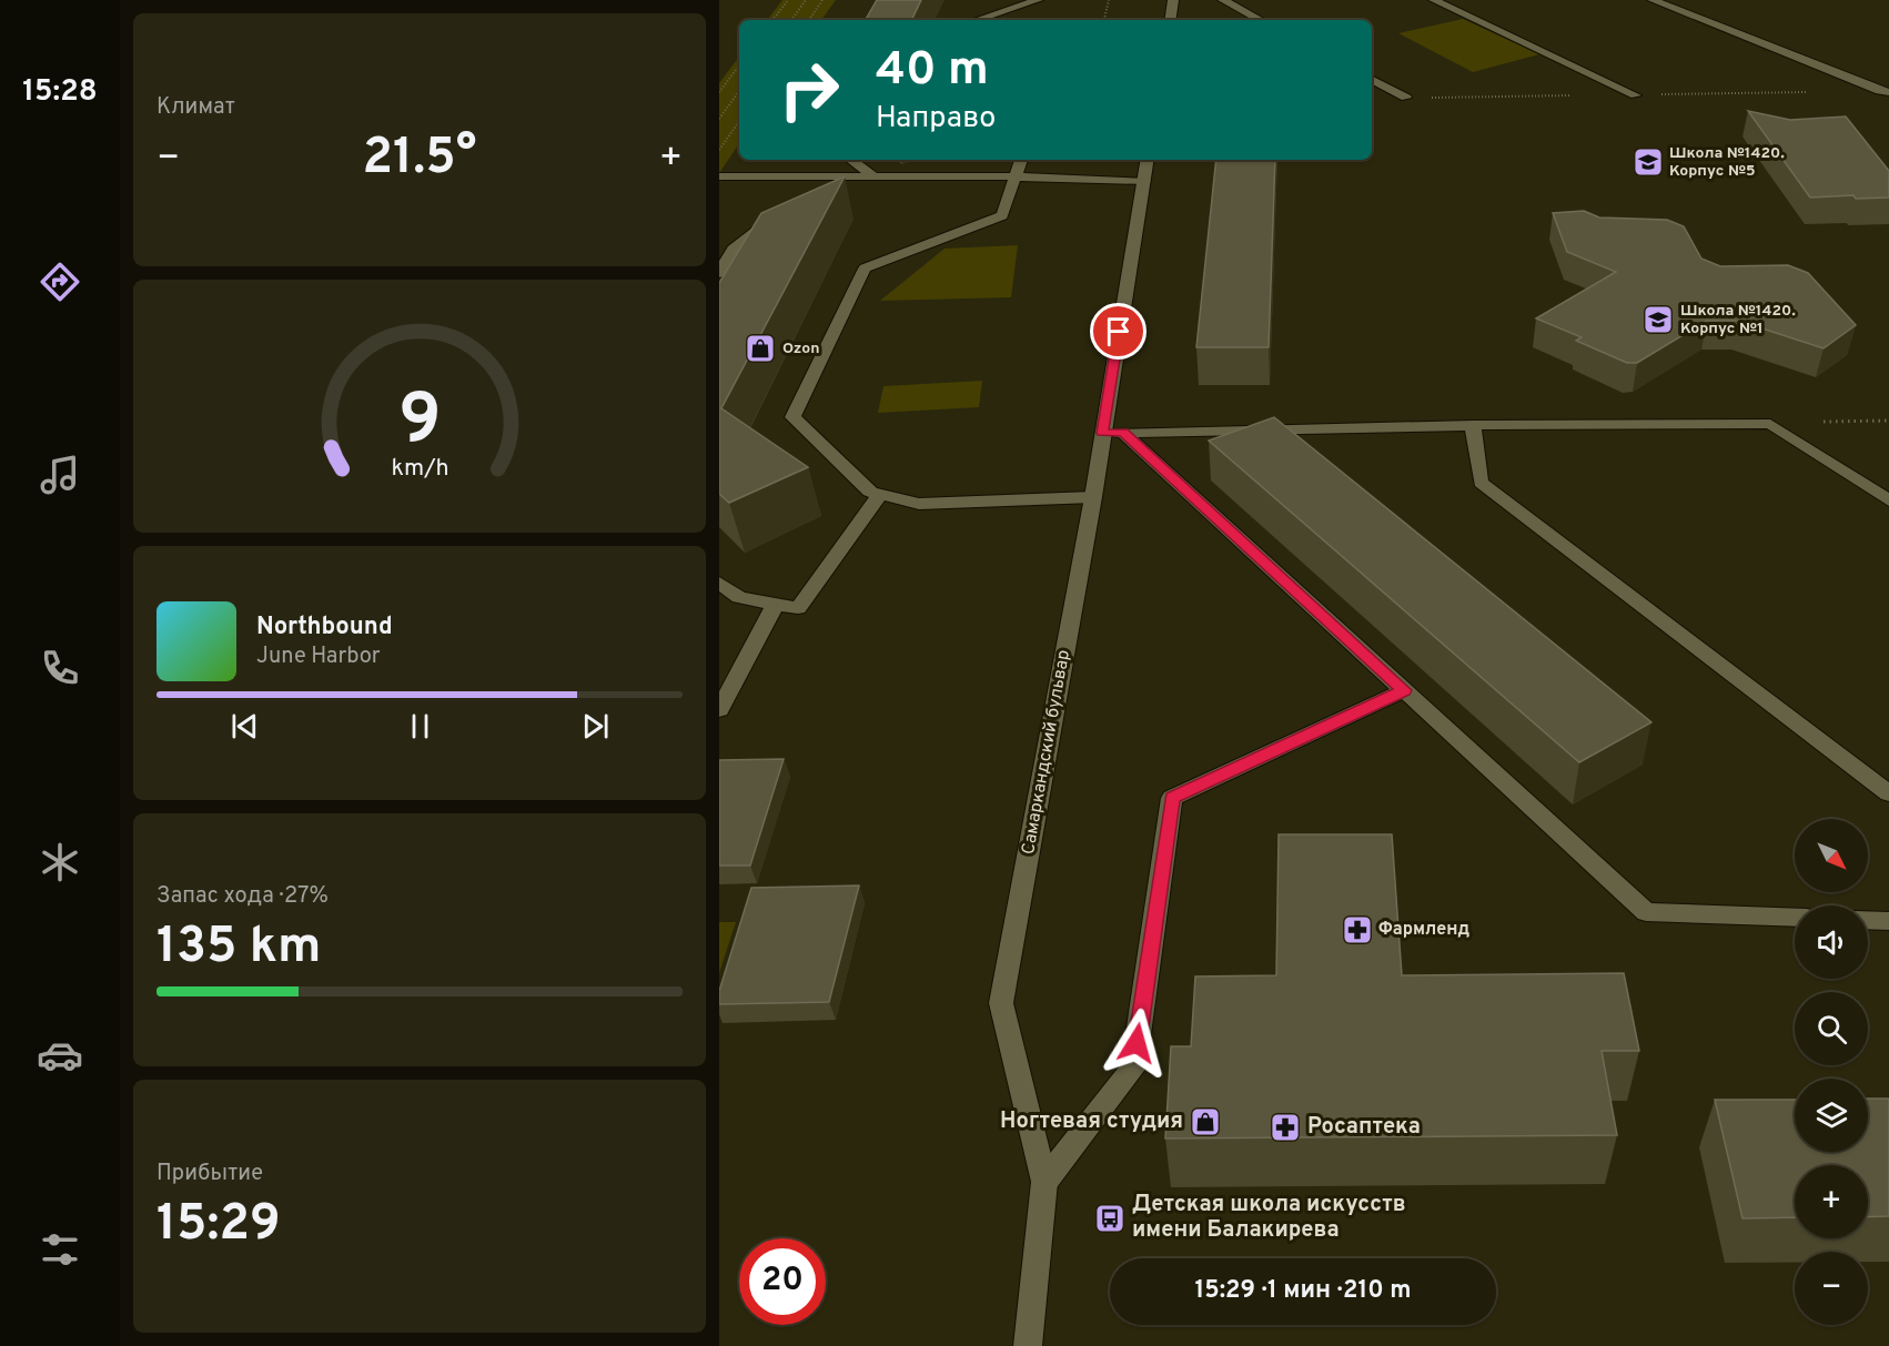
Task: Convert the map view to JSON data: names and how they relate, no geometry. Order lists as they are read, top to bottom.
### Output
{
  "streets": {
    "street": ["Самаркандский бульвар"]
  },
  "places": {
    "school or university": ["Школа №1420. Корпус №5", "Школа №1420. Корпус №1"],
    "shop": ["Ozon", "Ногтевая студия"],
    "pharmacy": ["Фармленд", "Росаптека"],
    "bus stop": ["Детская школа искусств имени Балакирева"]
  },
  "north": "bottom right",
  "page": {
    "tabs": "15:28",
    "tile": [
      "Климат",
      ["Запас хода · 27%", "135 km"],
      ["Прибытие", "15:29"]
    ],
    "turn": ["40 m", "Направо"],
    "heat": ["−", "21.5°", "+"],
    "song": ["Northbound", "June Harbor"],
    "map_buttons": ["+", "−"],
    "limit": "20",
    "trip": "15:29 · 1 мин · 210 m",
    "gauge": ["9", "km/h"]
  }
}
